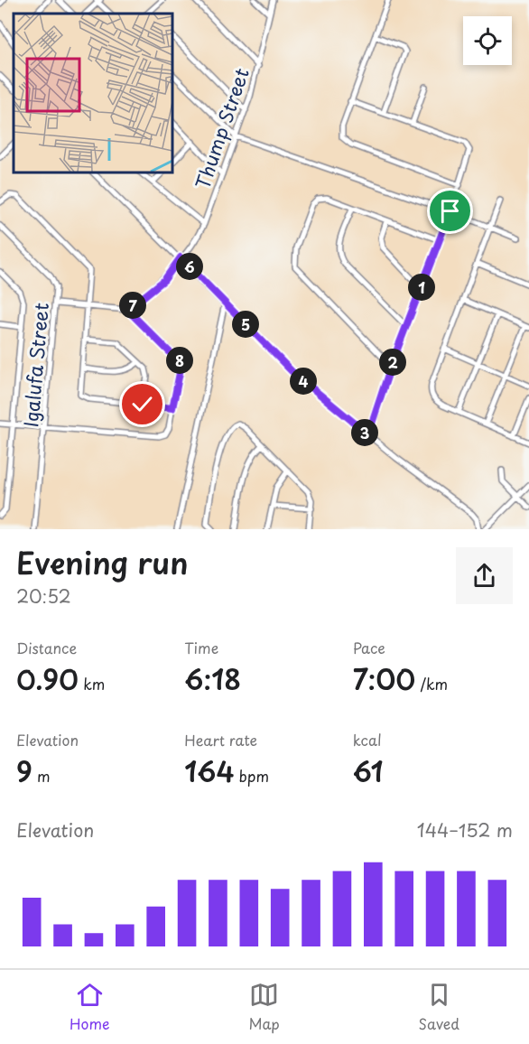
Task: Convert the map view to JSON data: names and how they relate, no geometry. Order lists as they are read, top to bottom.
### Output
{
  "streets": {
    "street": ["Thump Street", "Igalufa Street"]
  },
  "page": {
    "pins": [
      "6",
      "1",
      "7",
      "5",
      "8",
      "2",
      "4",
      "3"
    ],
    "heading": ["Evening run", "20:52"],
    "stats": [
      ["Distance", "0.90 km"],
      ["Time", "6:18"],
      ["Pace", "7:00 /km"],
      ["Elevation", "9 m"],
      ["Heart rate", "164 bpm"],
      ["kcal", "61"]
    ],
    "chart": ["Elevation", "144–152 m"],
    "tabs": ["Home", "Map", "Saved"]
  }
}
